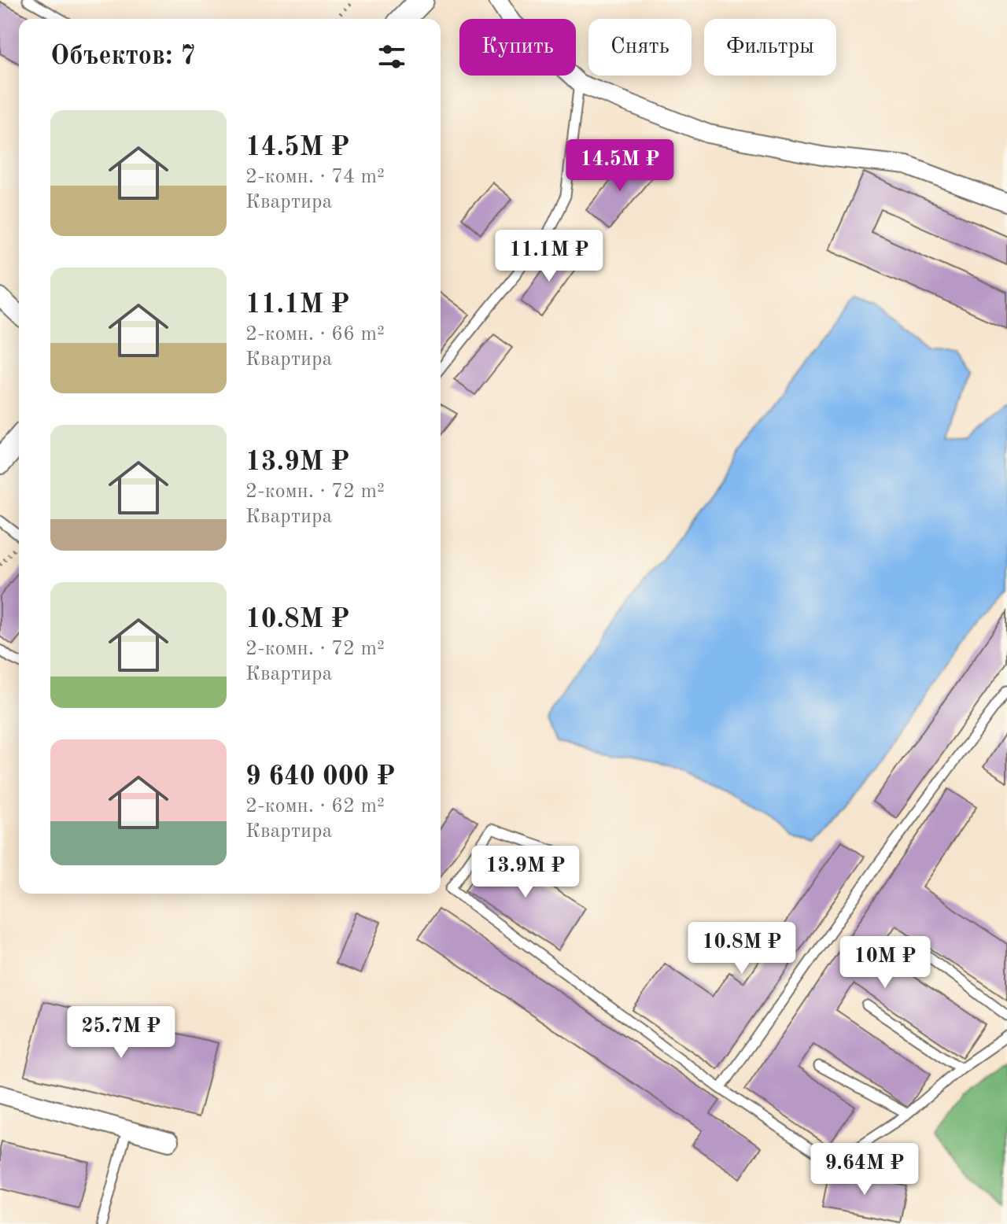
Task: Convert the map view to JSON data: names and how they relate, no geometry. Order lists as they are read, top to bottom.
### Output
{
  "page": {
    "chip": ["Купить", "Снять", "Фильтры"],
    "heading": "Объектов: 7",
    "list": [
      {
        "name": "14.5M ₽",
        "note": "2-комн. · 74 m² · Квартира"
      },
      {
        "name": "11.1M ₽",
        "note": "2-комн. · 66 m² · Квартира"
      },
      {
        "name": "13.9M ₽",
        "note": "2-комн. · 72 m² · Квартира"
      },
      {
        "name": "10.8M ₽",
        "note": "2-комн. · 72 m² · Квартира"
      },
      {
        "name": "9 640 000 ₽",
        "note": "2-комн. · 62 m² · Квартира"
      }
    ],
    "price": [
      "14.5M ₽",
      "11.1M ₽",
      "13.9M ₽",
      "10.8M ₽",
      "10M ₽",
      "25.7M ₽",
      "9.64M ₽"
    ]
  }
}
